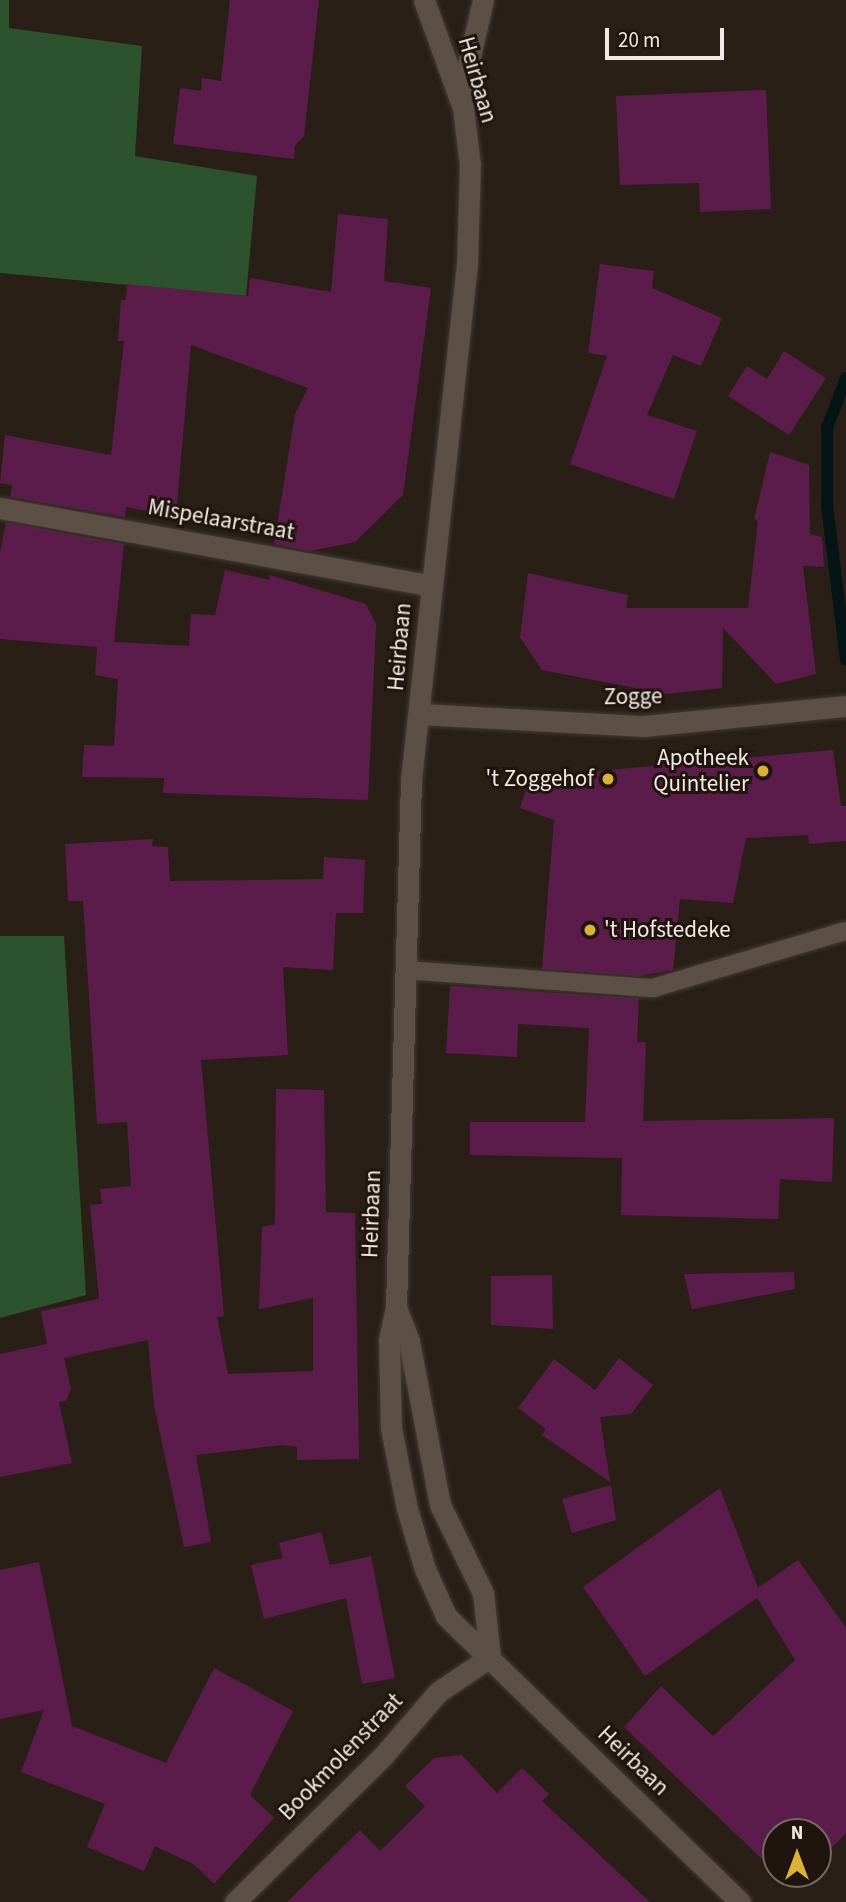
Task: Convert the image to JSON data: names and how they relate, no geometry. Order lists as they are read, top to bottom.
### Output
{
  "streets": {
    "main road": [
      "Heirbaan",
      "Mispelaarstraat",
      "Zogge",
      "Bookmolenstraat"
    ]
  },
  "crossings": [
    ["Heirbaan", "Mispelaarstraat"],
    ["Heirbaan", "Zogge"],
    ["Heirbaan", "Bookmolenstraat"]
  ],
  "places": ["Apotheek Quintelier", "'t Zoggehof", "'t Hofstedeke"],
  "scale_bar": "20 m",
  "north": "top"
}
